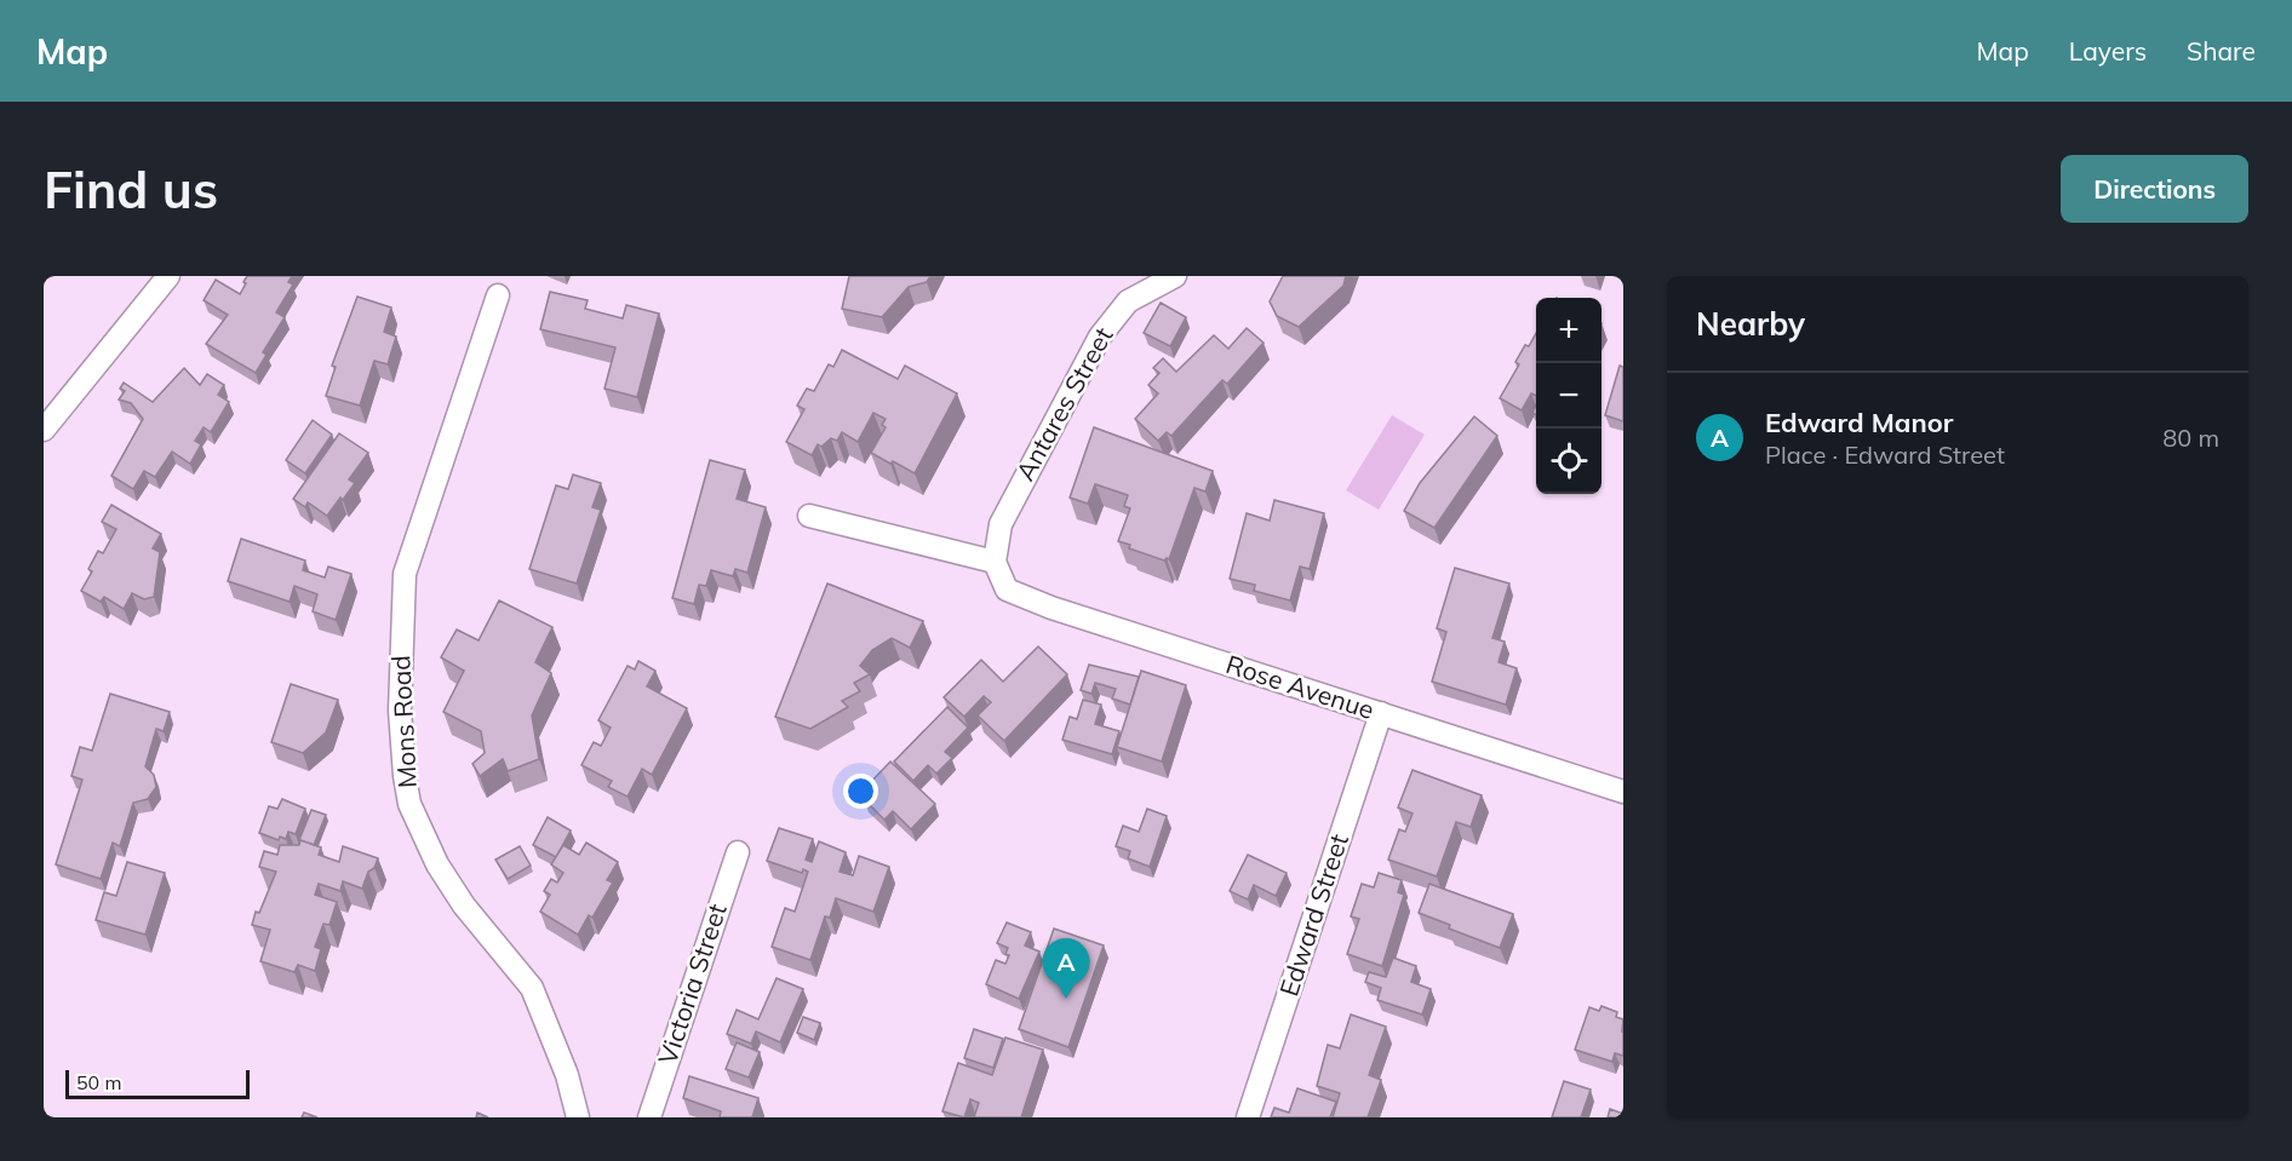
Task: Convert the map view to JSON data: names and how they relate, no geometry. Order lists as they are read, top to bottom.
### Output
{
  "streets": {
    "street": [
      "Antares Street",
      "Rose Avenue",
      "Mons Road",
      "Edward Street",
      "Victoria Street"
    ]
  },
  "crossings": [
    ["Antares Street", "Rose Avenue"],
    ["Rose Avenue", "Edward Street"]
  ],
  "scale_bar": "50 m",
  "page": {
    "header": "Map",
    "nav": ["Map", "Layers", "Share"],
    "buttons": "Directions",
    "title": "Find us",
    "heading": "Nearby",
    "map_buttons": ["+", "−"],
    "list": [
      {
        "mark": "A",
        "name": "Edward Manor",
        "note": "Place · Edward Street",
        "value": "80 m"
      }
    ],
    "pins": "A",
    "scale": "50 m"
  }
}
